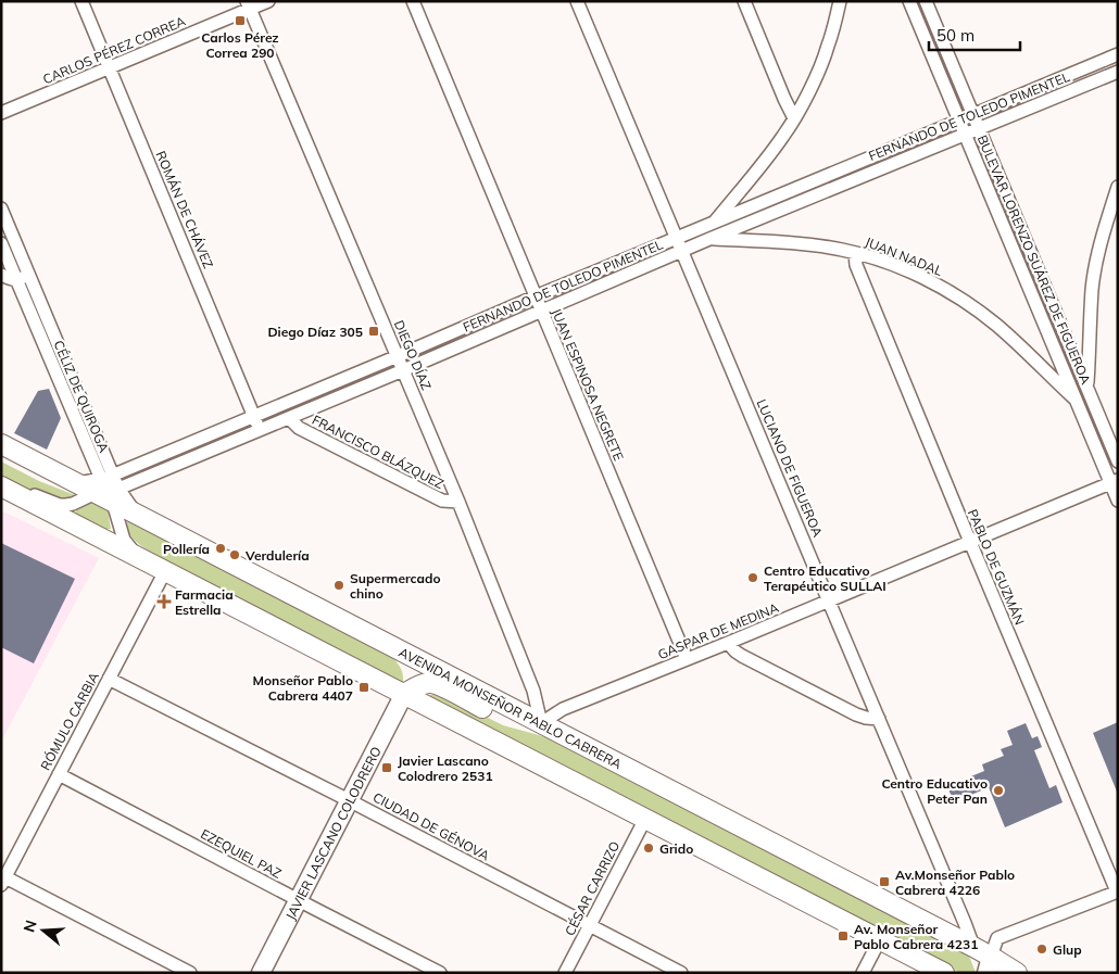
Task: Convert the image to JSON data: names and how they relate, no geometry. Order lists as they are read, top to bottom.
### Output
{
  "streets": {
    "main road": ["AVENIDA MONSEÑOR PABLO CABRERA", "JAVIER LASCANO COLODRERO"],
    "street": [
      "CARLOS PÉREZ CORREA",
      "FERNANDO DE TOLEDO PIMENTEL",
      "ROMÁN DE CHÁVEZ",
      "JUAN NADAL",
      "BULEVAR LORENZO SUÁREZ DE FIGUEROA",
      "DIEGO DÍAZ",
      "JUAN ESPINOSA NEGRETE",
      "CÉLIZ DE QUIROGA",
      "FRANCISCO BLÁZQUEZ",
      "LUCIANO DE FIGUEROA",
      "PABLO DE GUZMÁN",
      "GASPAR DE MEDINA",
      "RÓMULO CARBIA",
      "CIUDAD DE GÉNOVA",
      "EZEQUIEL PAZ",
      "CÉSAR CARRIZO"
    ]
  },
  "crossings": [
    ["CARLOS PÉREZ CORREA", "ROMÁN DE CHÁVEZ"],
    ["CARLOS PÉREZ CORREA", "DIEGO DÍAZ"],
    ["FERNANDO DE TOLEDO PIMENTEL", "ROMÁN DE CHÁVEZ"],
    ["FERNANDO DE TOLEDO PIMENTEL", "JUAN NADAL"],
    ["FERNANDO DE TOLEDO PIMENTEL", "BULEVAR LORENZO SUÁREZ DE FIGUEROA"],
    ["FERNANDO DE TOLEDO PIMENTEL", "DIEGO DÍAZ"],
    ["FERNANDO DE TOLEDO PIMENTEL", "JUAN ESPINOSA NEGRETE"],
    ["FERNANDO DE TOLEDO PIMENTEL", "CÉLIZ DE QUIROGA"],
    ["FERNANDO DE TOLEDO PIMENTEL", "FRANCISCO BLÁZQUEZ"],
    ["FERNANDO DE TOLEDO PIMENTEL", "LUCIANO DE FIGUEROA"],
    ["FERNANDO DE TOLEDO PIMENTEL", "AVENIDA MONSEÑOR PABLO CABRERA"],
    ["JUAN NADAL", "BULEVAR LORENZO SUÁREZ DE FIGUEROA"],
    ["JUAN NADAL", "PABLO DE GUZMÁN"],
    ["BULEVAR LORENZO SUÁREZ DE FIGUEROA", "GASPAR DE MEDINA"],
    ["DIEGO DÍAZ", "FRANCISCO BLÁZQUEZ"],
    ["DIEGO DÍAZ", "GASPAR DE MEDINA"],
    ["DIEGO DÍAZ", "AVENIDA MONSEÑOR PABLO CABRERA"],
    ["JUAN ESPINOSA NEGRETE", "GASPAR DE MEDINA"],
    ["CÉLIZ DE QUIROGA", "AVENIDA MONSEÑOR PABLO CABRERA"],
    ["LUCIANO DE FIGUEROA", "GASPAR DE MEDINA"],
    ["LUCIANO DE FIGUEROA", "AVENIDA MONSEÑOR PABLO CABRERA"],
    ["PABLO DE GUZMÁN", "GASPAR DE MEDINA"],
    ["GASPAR DE MEDINA", "AVENIDA MONSEÑOR PABLO CABRERA"],
    ["RÓMULO CARBIA", "CIUDAD DE GÉNOVA"],
    ["RÓMULO CARBIA", "EZEQUIEL PAZ"],
    ["CIUDAD DE GÉNOVA", "JAVIER LASCANO COLODRERO"],
    ["CIUDAD DE GÉNOVA", "CÉSAR CARRIZO"],
    ["JAVIER LASCANO COLODRERO", "EZEQUIEL PAZ"]
  ],
  "places": {
    "transit": [
      "Carlos Pérez Correa 290",
      "Diego Díaz 305",
      "Monseñor Pablo Cabrera 4407",
      "Javier Lascano Colodrero 2531",
      "Av.Monseñor Pablo Cabrera 4226",
      "Av. Monseñor Pablo Cabrera 4231"
    ],
    "other": [
      "Pollería",
      "Verdulería",
      "Centro Educativo Terapéutico SULLAI",
      "Supermercado chino",
      "Centro Educativo Peter Pan",
      "Grido",
      "Glup"
    ],
    "health": ["Farmacia Estrella"]
  },
  "scale_bar": "50 m",
  "north": "left"
}
